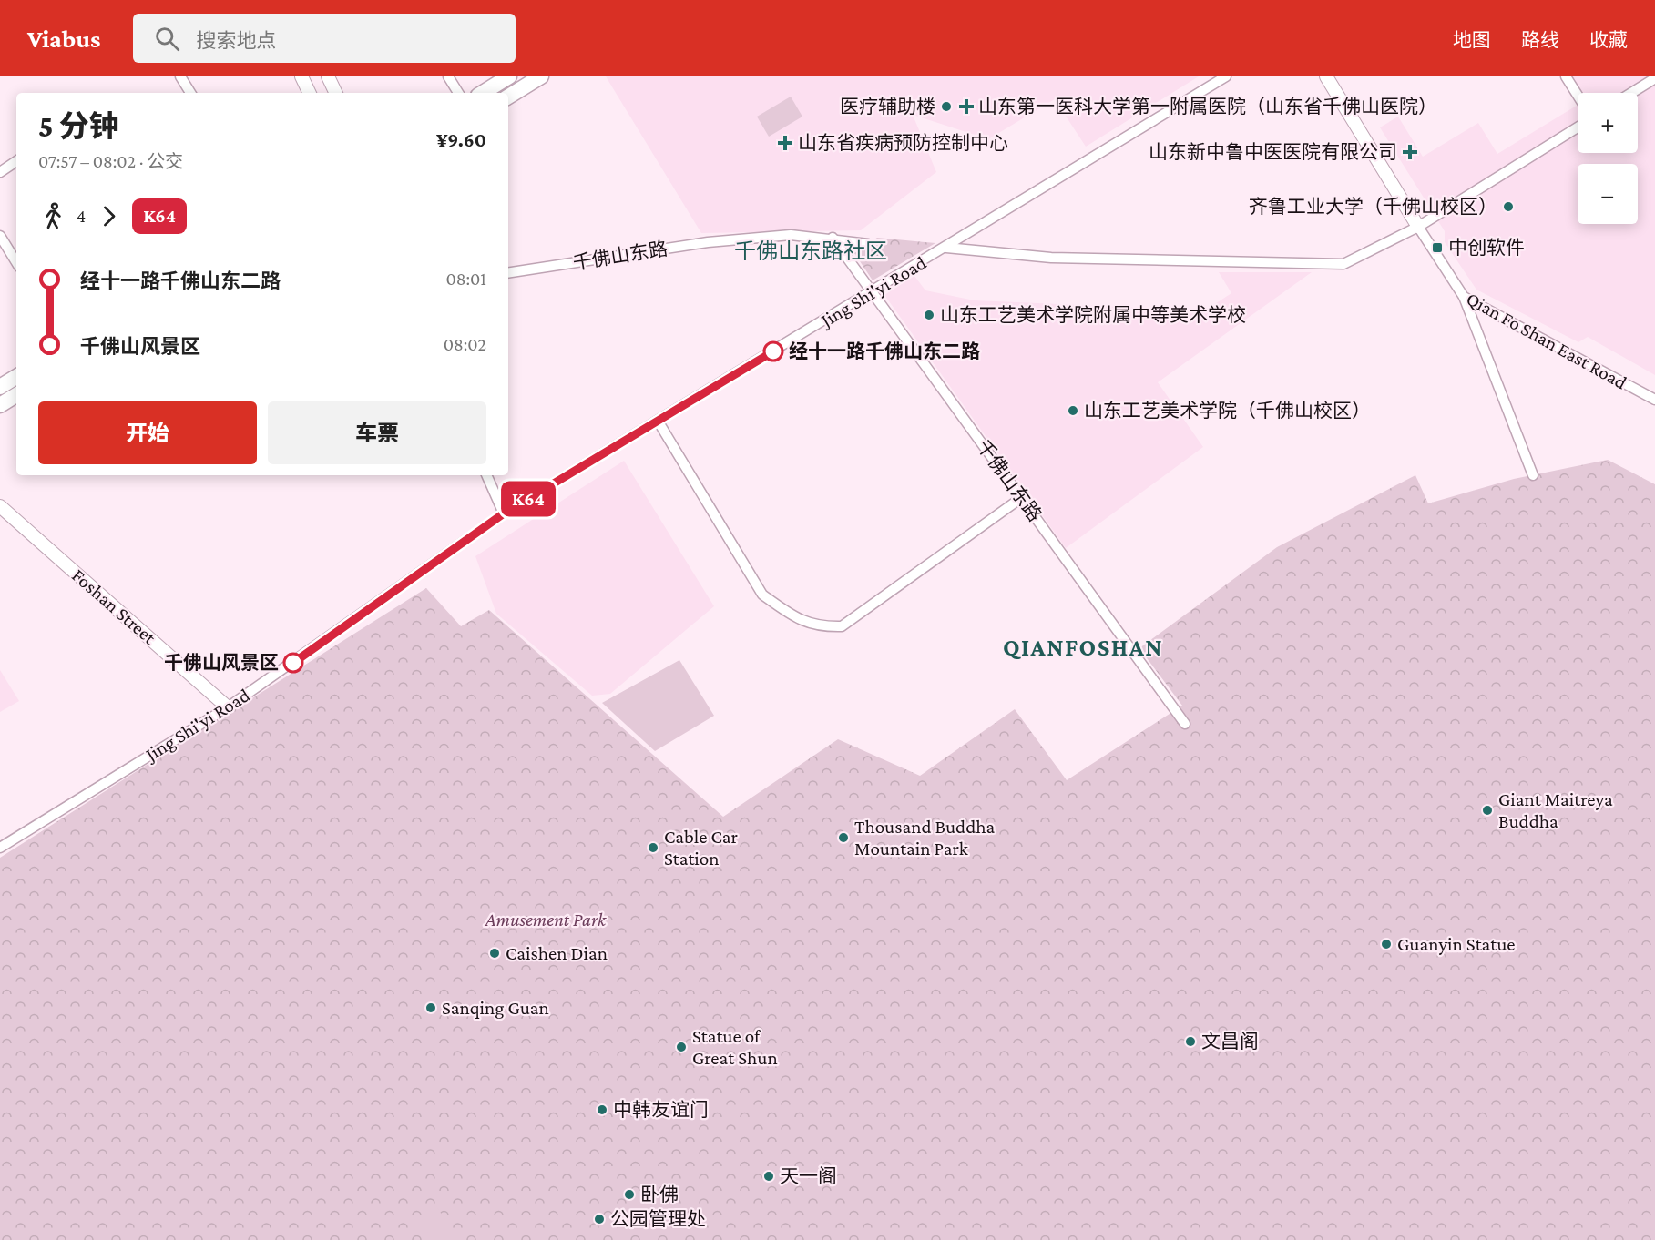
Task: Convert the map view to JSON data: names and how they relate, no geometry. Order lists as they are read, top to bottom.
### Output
{
  "streets": {
    "main road": ["Qian Fo Shan East Road", "Foshan Street"],
    "street": ["千佛山东路", "Jing Shi'yi Road"]
  },
  "crossings": [
    ["千佛山东路", "Jing Shi'yi Road"],
    ["Jing Shi'yi Road", "Foshan Street"]
  ],
  "districts": ["千佛山东路社区", "QIANFOSHAN"],
  "parks": ["Amusement Park"],
  "places": {
    "other": [
      "医疗辅助楼",
      "齐鲁工业大学（千佛山校区）",
      "山东工艺美术学院附属中等美术学校",
      "经十一路千佛山东二路",
      "山东工艺美术学院（千佛山校区）",
      "千佛山风景区",
      "Giant Maitreya Buddha",
      "Thousand Buddha Mountain Park",
      "Cable Car Station",
      "Guanyin Statue",
      "Caishen Dian",
      "Sanqing Guan",
      "文昌阁",
      "Statue of Great Shun",
      "中韩友谊门",
      "天一阁",
      "卧佛",
      "公园管理处"
    ],
    "health": ["山东第一医科大学第一附属医院（山东省千佛山医院）", "山东省疾病预防控制中心", "山东新中鲁中医医院有限公司"],
    "transit": ["中创软件"]
  },
  "lines": ["bus line K64"],
  "page": {
    "header": "Viabus",
    "search": "搜索地点",
    "nav": ["地图", "路线", "收藏"],
    "on_map": "K64",
    "map_buttons": ["+", "−"],
    "heading": ["5 分钟", "07:57 – 08:02 · 公交", "¥9.60"],
    "legs": ["4", "K64"],
    "list": [
      {
        "name": "经十一路千佛山东二路",
        "value": "08:01"
      },
      {
        "name": "千佛山风景区",
        "value": "08:02"
      }
    ],
    "buttons": ["开始", "车票"]
  }
}
